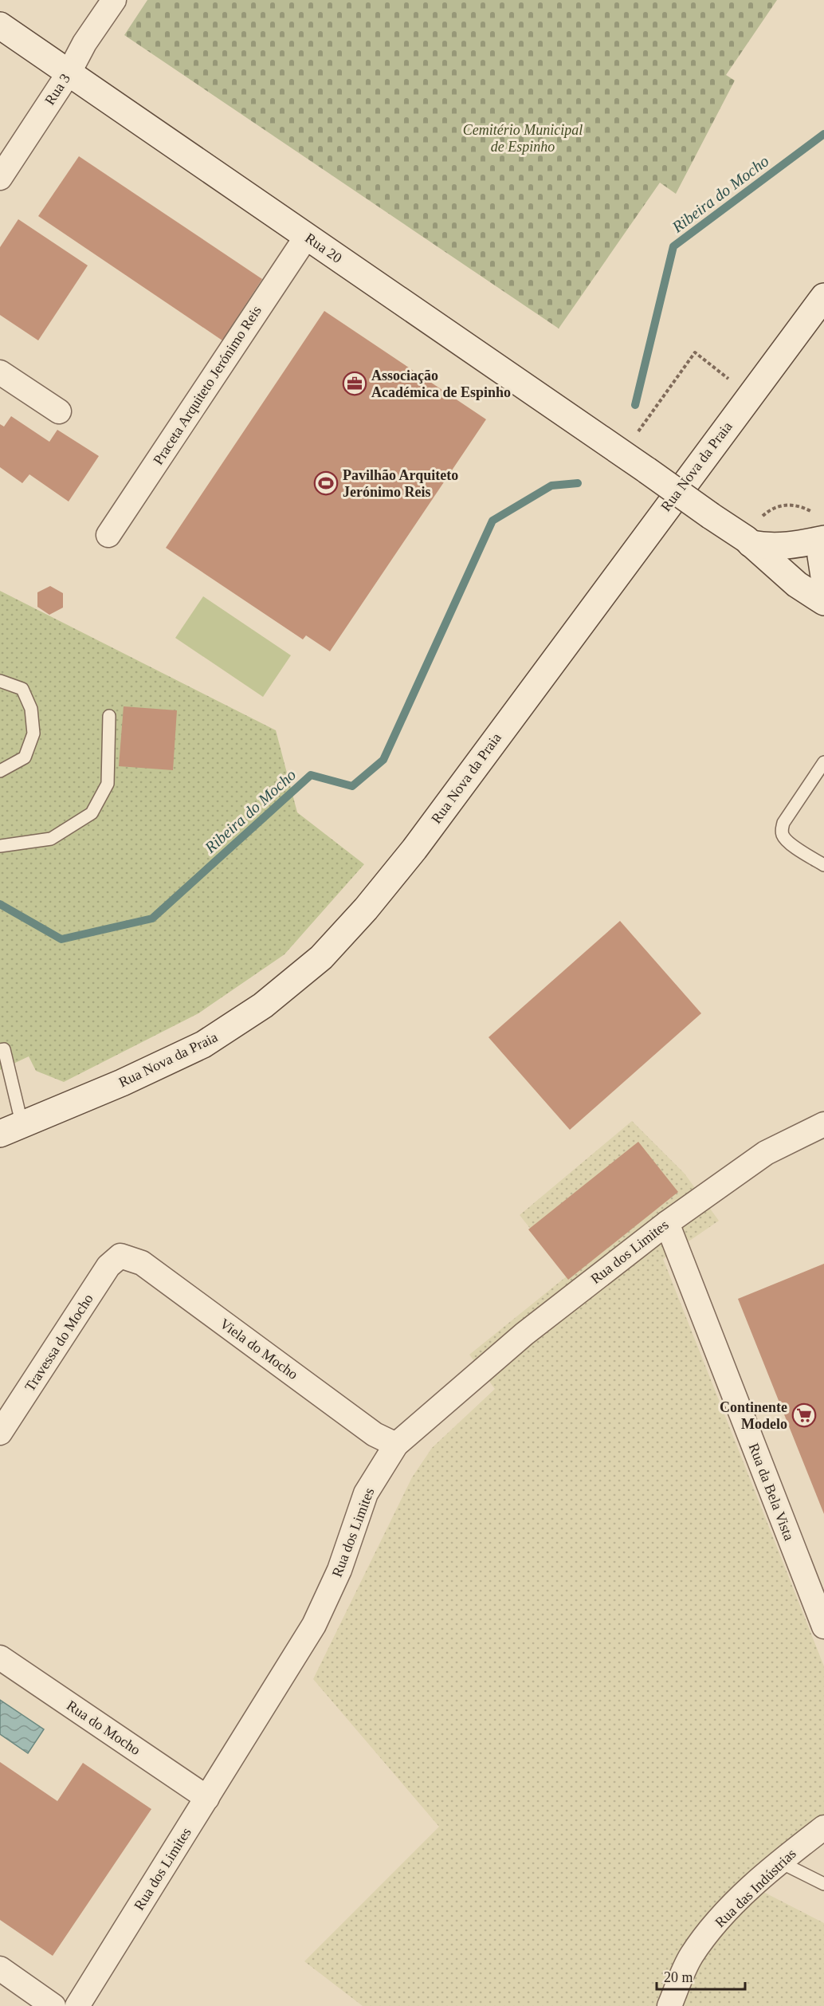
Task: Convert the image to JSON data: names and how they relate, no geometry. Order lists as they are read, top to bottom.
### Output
{
  "streets": {
    "street": [
      "Rua 3",
      "Rua 20",
      "Praceta Arquiteto Jerónimo Reis",
      "Rua Nova da Praia",
      "Rua dos Limites",
      "Travessa do Mocho",
      "Viela do Mocho",
      "Rua da Bela Vista",
      "Rua do Mocho",
      "Rua das Indústrias"
    ]
  },
  "crossings": [
    ["Rua 3", "Rua 20"],
    ["Rua 20", "Praceta Arquiteto Jerónimo Reis"],
    ["Rua dos Limites", "Viela do Mocho"],
    ["Rua dos Limites", "Rua da Bela Vista"],
    ["Rua dos Limites", "Rua do Mocho"],
    ["Travessa do Mocho", "Viela do Mocho"]
  ],
  "water": ["Ribeira do Mocho"],
  "parks": ["Cemitério Municipal de Espinho"],
  "places": {
    "office": ["Associação Académica de Espinho"],
    "sports": ["Pavilhão Arquiteto Jerónimo Reis"],
    "supermarket": ["Continente Modelo"]
  },
  "scale_bar": "20 m"
}
